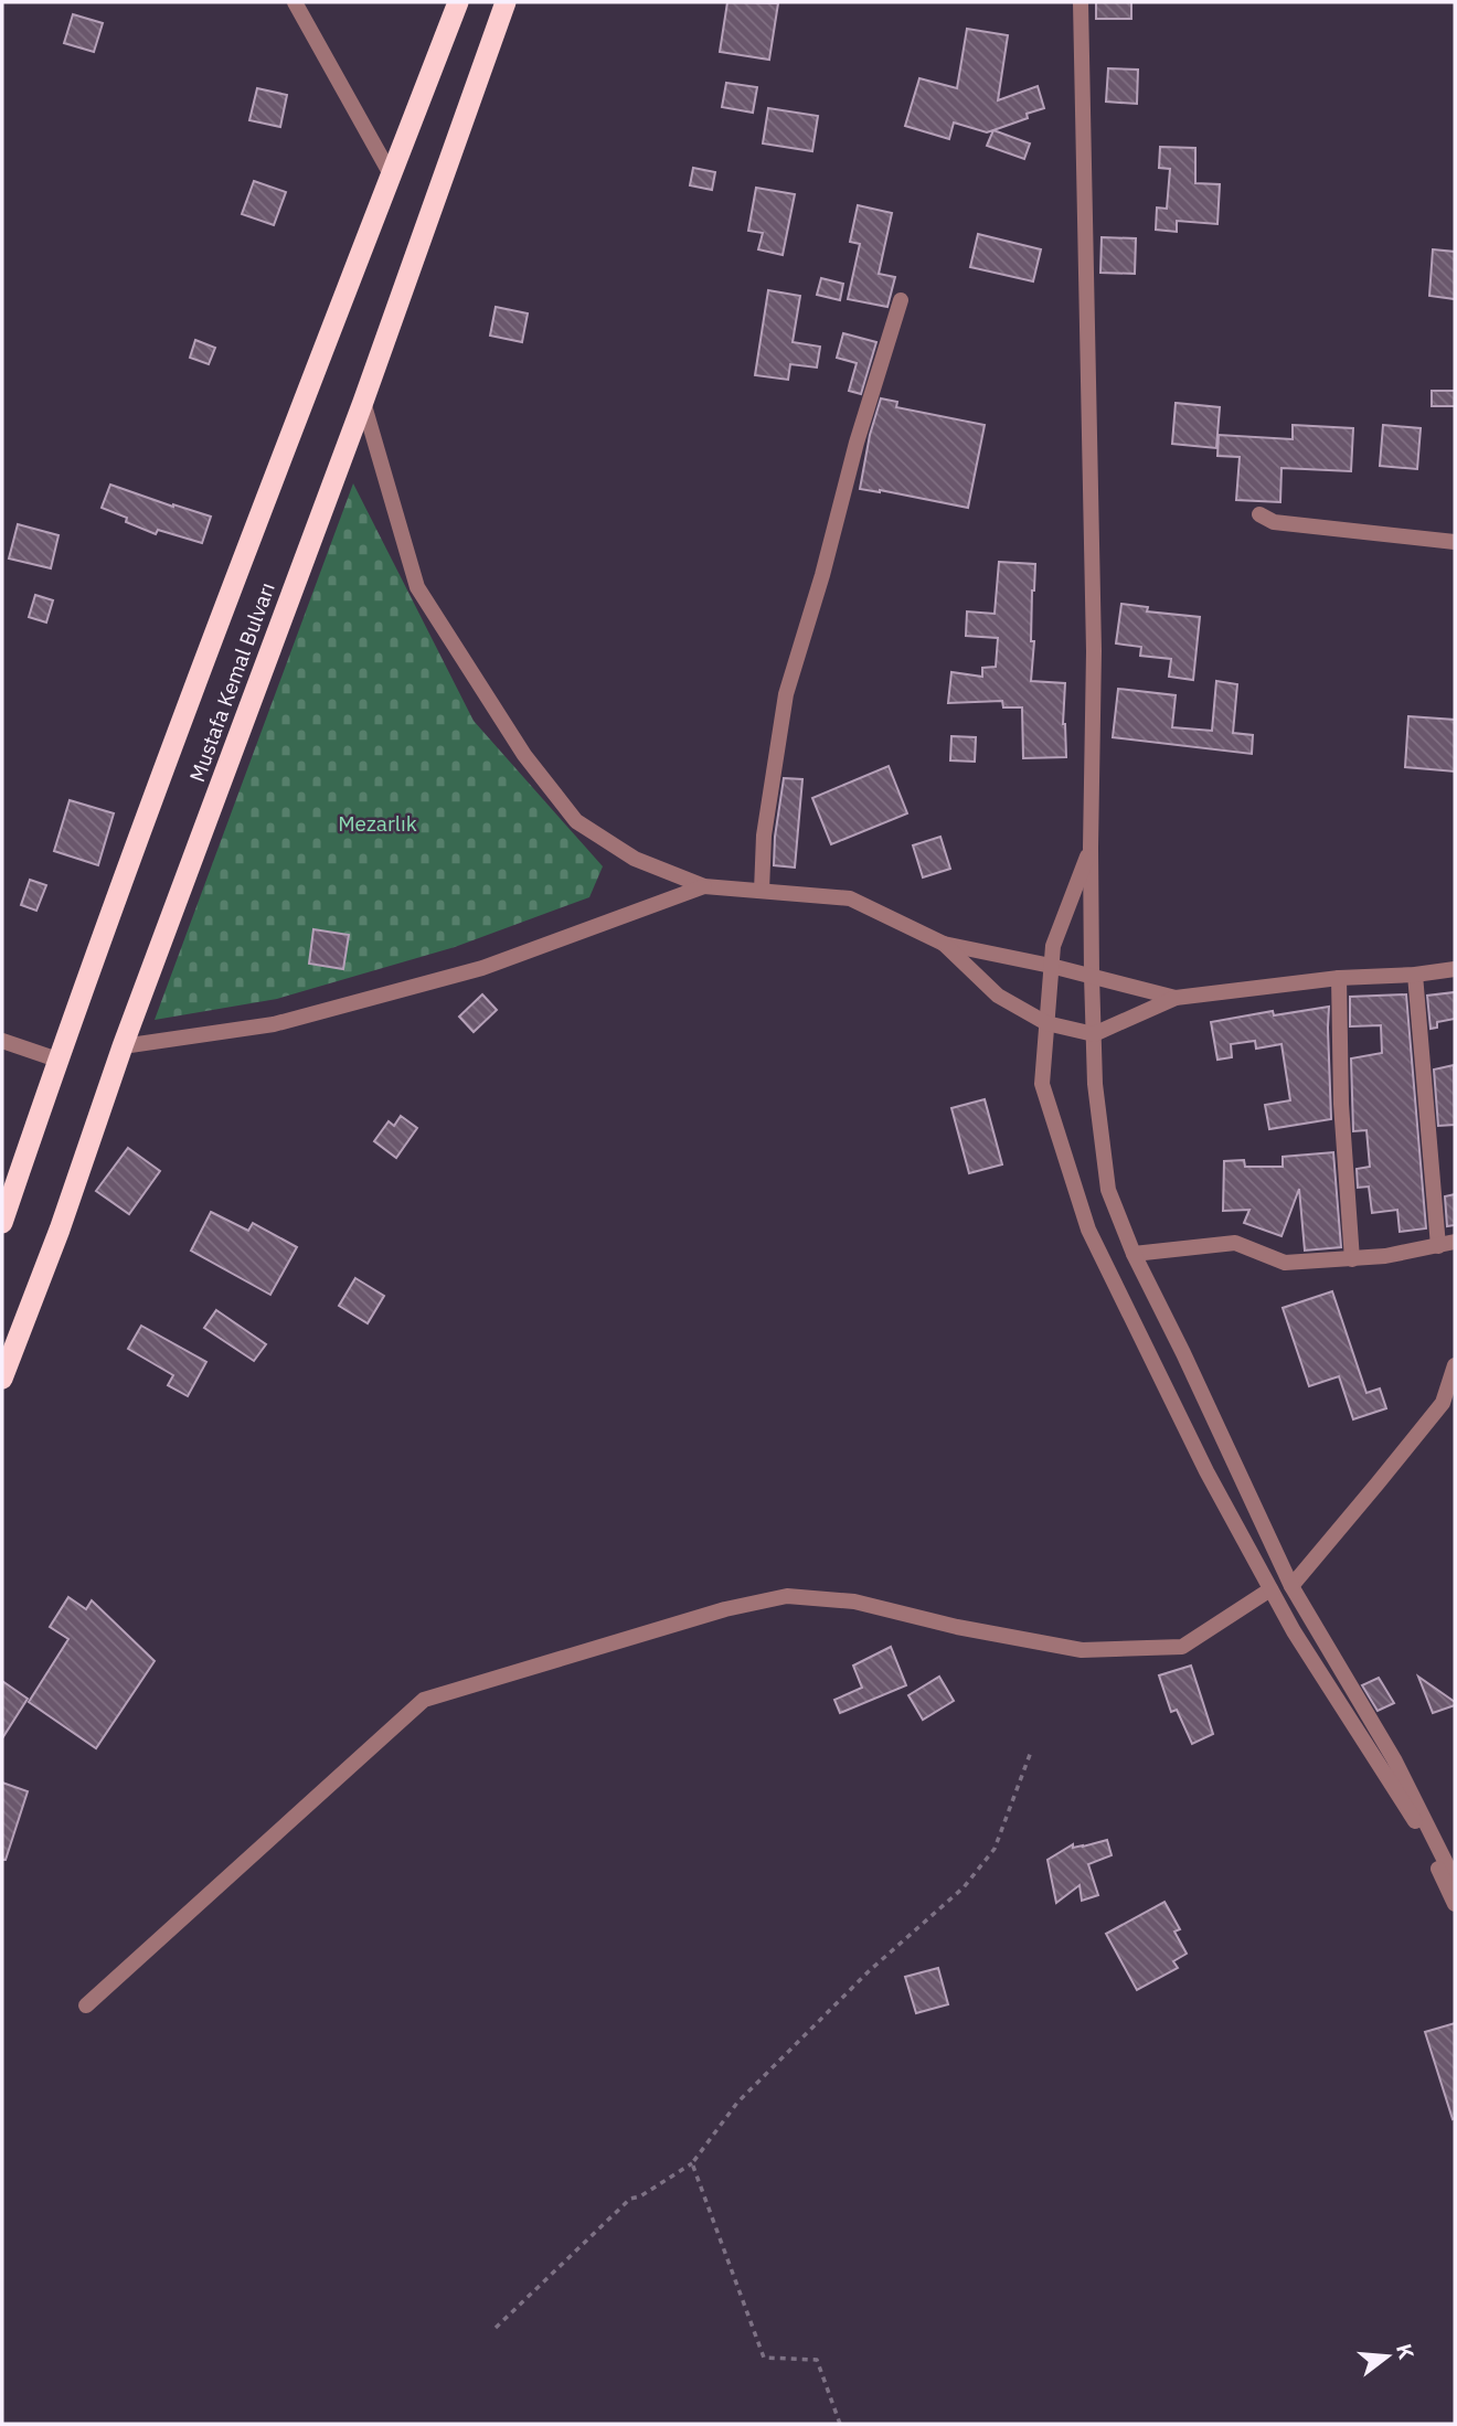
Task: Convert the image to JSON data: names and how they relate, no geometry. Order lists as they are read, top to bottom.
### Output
{
  "streets": {
    "highway": ["Mustafa Kemal Bulvarı"]
  },
  "parks": ["Mezarlık"],
  "north": "right"
}
